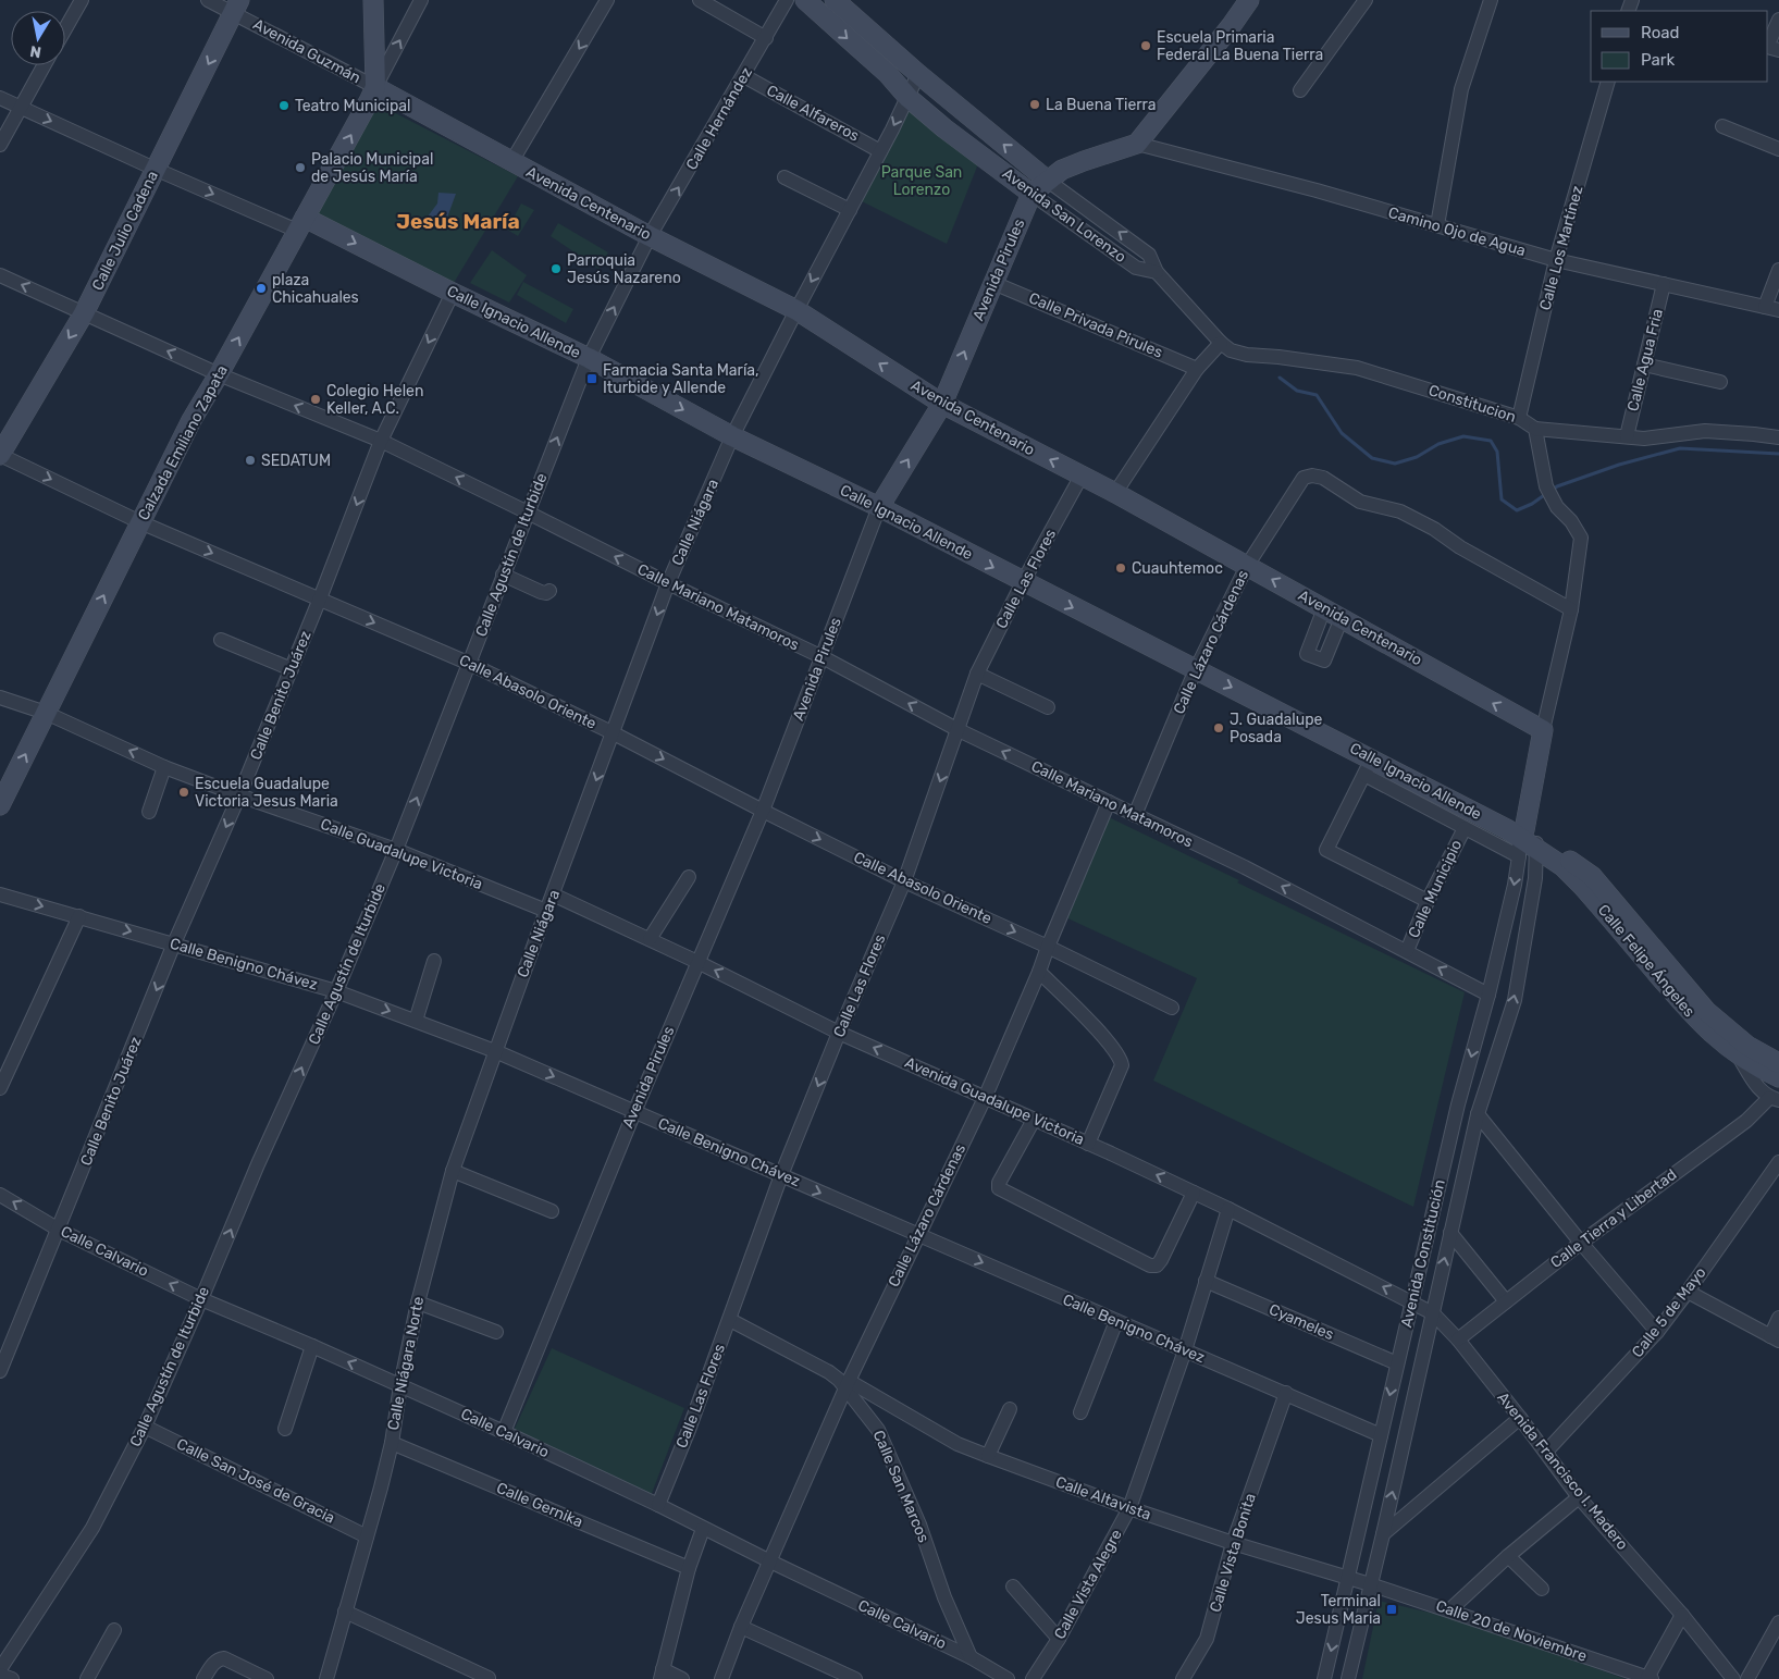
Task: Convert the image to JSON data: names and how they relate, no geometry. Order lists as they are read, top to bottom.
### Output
{
  "streets": {
    "street": [
      "Avenida Guzmán",
      "Calle Alfareros",
      "Calle Hernández",
      "Avenida Centenario",
      "Avenida San Lorenzo",
      "Calle Julio Cadena",
      "Camino Ojo de Agua",
      "Calle Los Martínez",
      "Avenida Pirules",
      "Calle Ignacio Allende",
      "Calle Privada Pirules",
      "Calle Agua Fria",
      "Constitucion",
      "Calzada Emiliano Zapata",
      "Calle Niágara",
      "Calle Agustín de Iturbide",
      "Calle Las Flores",
      "Calle Mariano Matamoros",
      "Calle Lázaro Cárdenas",
      "Calle Abasolo Oriente",
      "Calle Benito Juárez",
      "Calle Guadalupe Victoria",
      "Calle Municipio",
      "Calle Felipe Ángeles",
      "Calle Benigno Chávez",
      "Avenida Guadalupe Victoria",
      "Calle Tierra y Libertad",
      "Calle Calvario",
      "Avenida Constitución",
      "Calle 5 de Mayo",
      "Cyameles",
      "Calle Niágara Norte",
      "Avenida Francisco I. Madero",
      "Calle San José de Gracia",
      "Calle San Marcos",
      "Calle Altavista",
      "Calle Gernika",
      "Calle Vista Bonita",
      "Calle Vista Alegre",
      "Calle 20 de Noviembre"
    ]
  },
  "crossings": [
    ["Avenida Guzmán", "Avenida Centenario"],
    ["Avenida Guzmán", "Calle Julio Cadena"],
    ["Avenida Guzmán", "Calzada Emiliano Zapata"],
    ["Calle Alfareros", "Calle Hernández"],
    ["Calle Alfareros", "Calle Niágara"],
    ["Calle Hernández", "Avenida Centenario"],
    ["Calle Hernández", "Calle Agustín de Iturbide"],
    ["Avenida Centenario", "Avenida Pirules"],
    ["Avenida Centenario", "Constitucion"],
    ["Avenida Centenario", "Calzada Emiliano Zapata"],
    ["Avenida Centenario", "Calle Niágara"],
    ["Avenida Centenario", "Calle Agustín de Iturbide"],
    ["Avenida Centenario", "Calle Las Flores"],
    ["Avenida Centenario", "Calle Lázaro Cárdenas"],
    ["Avenida San Lorenzo", "Avenida Pirules"],
    ["Avenida San Lorenzo", "Constitucion"],
    ["Avenida San Lorenzo", "Calle Niágara"],
    ["Calle Julio Cadena", "Calle Mariano Matamoros"],
    ["Calle Julio Cadena", "Calle Abasolo Oriente"],
    ["Camino Ojo de Agua", "Calle Los Martínez"],
    ["Camino Ojo de Agua", "Avenida Pirules"],
    ["Camino Ojo de Agua", "Calle Agua Fria"],
    ["Calle Los Martínez", "Constitucion"],
    ["Avenida Pirules", "Calle Ignacio Allende"],
    ["Avenida Pirules", "Calle Privada Pirules"],
    ["Avenida Pirules", "Calle Mariano Matamoros"],
    ["Avenida Pirules", "Calle Abasolo Oriente"],
    ["Avenida Pirules", "Calle Benigno Chávez"],
    ["Avenida Pirules", "Avenida Guadalupe Victoria"],
    ["Avenida Pirules", "Calle Calvario"],
    ["Calle Ignacio Allende", "Constitucion"],
    ["Calle Ignacio Allende", "Calzada Emiliano Zapata"],
    ["Calle Ignacio Allende", "Calle Niágara"],
    ["Calle Ignacio Allende", "Calle Agustín de Iturbide"],
    ["Calle Ignacio Allende", "Calle Las Flores"],
    ["Calle Ignacio Allende", "Calle Lázaro Cárdenas"],
    ["Calle Ignacio Allende", "Calle Benito Juárez"],
    ["Calle Ignacio Allende", "Calle Felipe Ángeles"],
    ["Calle Ignacio Allende", "Avenida Constitución"],
    ["Constitucion", "Calle Lázaro Cárdenas"],
    ["Constitucion", "Calle Felipe Ángeles"],
    ["Constitucion", "Avenida Constitución"],
    ["Calzada Emiliano Zapata", "Calle Mariano Matamoros"],
    ["Calzada Emiliano Zapata", "Calle Abasolo Oriente"],
    ["Calzada Emiliano Zapata", "Calle Guadalupe Victoria"],
    ["Calle Niágara", "Calle Mariano Matamoros"],
    ["Calle Niágara", "Calle Abasolo Oriente"],
    ["Calle Niágara", "Calle Guadalupe Victoria"],
    ["Calle Niágara", "Calle Benigno Chávez"],
    ["Calle Niágara", "Avenida Guadalupe Victoria"],
    ["Calle Niágara", "Calle Niágara Norte"],
    ["Calle Agustín de Iturbide", "Calle Mariano Matamoros"],
    ["Calle Agustín de Iturbide", "Calle Abasolo Oriente"],
    ["Calle Agustín de Iturbide", "Calle Guadalupe Victoria"],
    ["Calle Agustín de Iturbide", "Calle Benigno Chávez"],
    ["Calle Agustín de Iturbide", "Calle Calvario"],
    ["Calle Agustín de Iturbide", "Calle San José de Gracia"],
    ["Calle Las Flores", "Calle Mariano Matamoros"],
    ["Calle Las Flores", "Calle Abasolo Oriente"],
    ["Calle Las Flores", "Calle Benigno Chávez"],
    ["Calle Las Flores", "Avenida Guadalupe Victoria"],
    ["Calle Las Flores", "Calle Calvario"],
    ["Calle Las Flores", "Calle San Marcos"],
    ["Calle Mariano Matamoros", "Calle Lázaro Cárdenas"],
    ["Calle Mariano Matamoros", "Calle Benito Juárez"],
    ["Calle Mariano Matamoros", "Calle Municipio"],
    ["Calle Mariano Matamoros", "Avenida Constitución"],
    ["Calle Lázaro Cárdenas", "Calle Abasolo Oriente"],
    ["Calle Lázaro Cárdenas", "Calle Benigno Chávez"],
    ["Calle Lázaro Cárdenas", "Avenida Guadalupe Victoria"],
    ["Calle Lázaro Cárdenas", "Calle Calvario"],
    ["Calle Lázaro Cárdenas", "Calle San Marcos"],
    ["Calle Lázaro Cárdenas", "Calle Altavista"],
    ["Calle Abasolo Oriente", "Calle Benito Juárez"],
    ["Calle Benito Juárez", "Calle Guadalupe Victoria"],
    ["Calle Benito Juárez", "Calle Benigno Chávez"],
    ["Calle Benito Juárez", "Calle Calvario"],
    ["Calle Felipe Ángeles", "Avenida Constitución"],
    ["Calle Benigno Chávez", "Avenida Constitución"],
    ["Calle Benigno Chávez", "Calle Niágara Norte"],
    ["Calle Benigno Chávez", "Calle Vista Bonita"],
    ["Calle Benigno Chávez", "Calle Vista Alegre"],
    ["Avenida Guadalupe Victoria", "Avenida Constitución"],
    ["Avenida Guadalupe Victoria", "Avenida Francisco I. Madero"],
    ["Avenida Guadalupe Victoria", "Calle Vista Alegre"],
    ["Calle Tierra y Libertad", "Avenida Francisco I. Madero"],
    ["Calle Calvario", "Calle Niágara Norte"],
    ["Calle Calvario", "Calle San Marcos"],
    ["Avenida Constitución", "Cyameles"],
    ["Avenida Constitución", "Avenida Francisco I. Madero"],
    ["Avenida Constitución", "Calle Altavista"],
    ["Avenida Constitución", "Calle 20 de Noviembre"],
    ["Calle 5 de Mayo", "Avenida Francisco I. Madero"],
    ["Cyameles", "Calle Vista Alegre"],
    ["Calle Niágara Norte", "Calle San José de Gracia"],
    ["Calle Niágara Norte", "Calle Gernika"],
    ["Calle San Marcos", "Calle Altavista"],
    ["Calle Altavista", "Calle Vista Bonita"],
    ["Calle Altavista", "Calle Vista Alegre"],
    ["Calle Altavista", "Calle 20 de Noviembre"]
  ],
  "one_way": [
    "Calle Hernández",
    "Avenida Centenario",
    "Calle Julio Cadena",
    "Calle Ignacio Allende",
    "Calzada Emiliano Zapata",
    "Calle Niágara",
    "Calle Agustín de Iturbide",
    "Calle Mariano Matamoros",
    "Calle Abasolo Oriente",
    "Calle Benito Juárez",
    "Calle Benigno Chávez",
    "Avenida Guadalupe Victoria"
  ],
  "districts": ["Jesús María"],
  "parks": ["Parque San Lorenzo"],
  "places": {
    "other": [
      "Escuela Primaria Federal La Buena Tierra",
      "La Buena Tierra",
      "Teatro Municipal",
      "Palacio Municipal de Jesús María",
      "Parroquia Jesús Nazareno",
      "plaza Chicahuales",
      "Colegio Helen Keller, A.C.",
      "SEDATUM",
      "Cuauhtemoc",
      "J. Guadalupe Posada",
      "Escuela Guadalupe Victoria Jesus Maria"
    ],
    "transit": ["Farmacia Santa María, Iturbide y Allende", "Terminal Jesus Maria"]
  },
  "legend": ["Road", "Park"],
  "north": "bottom"
}
